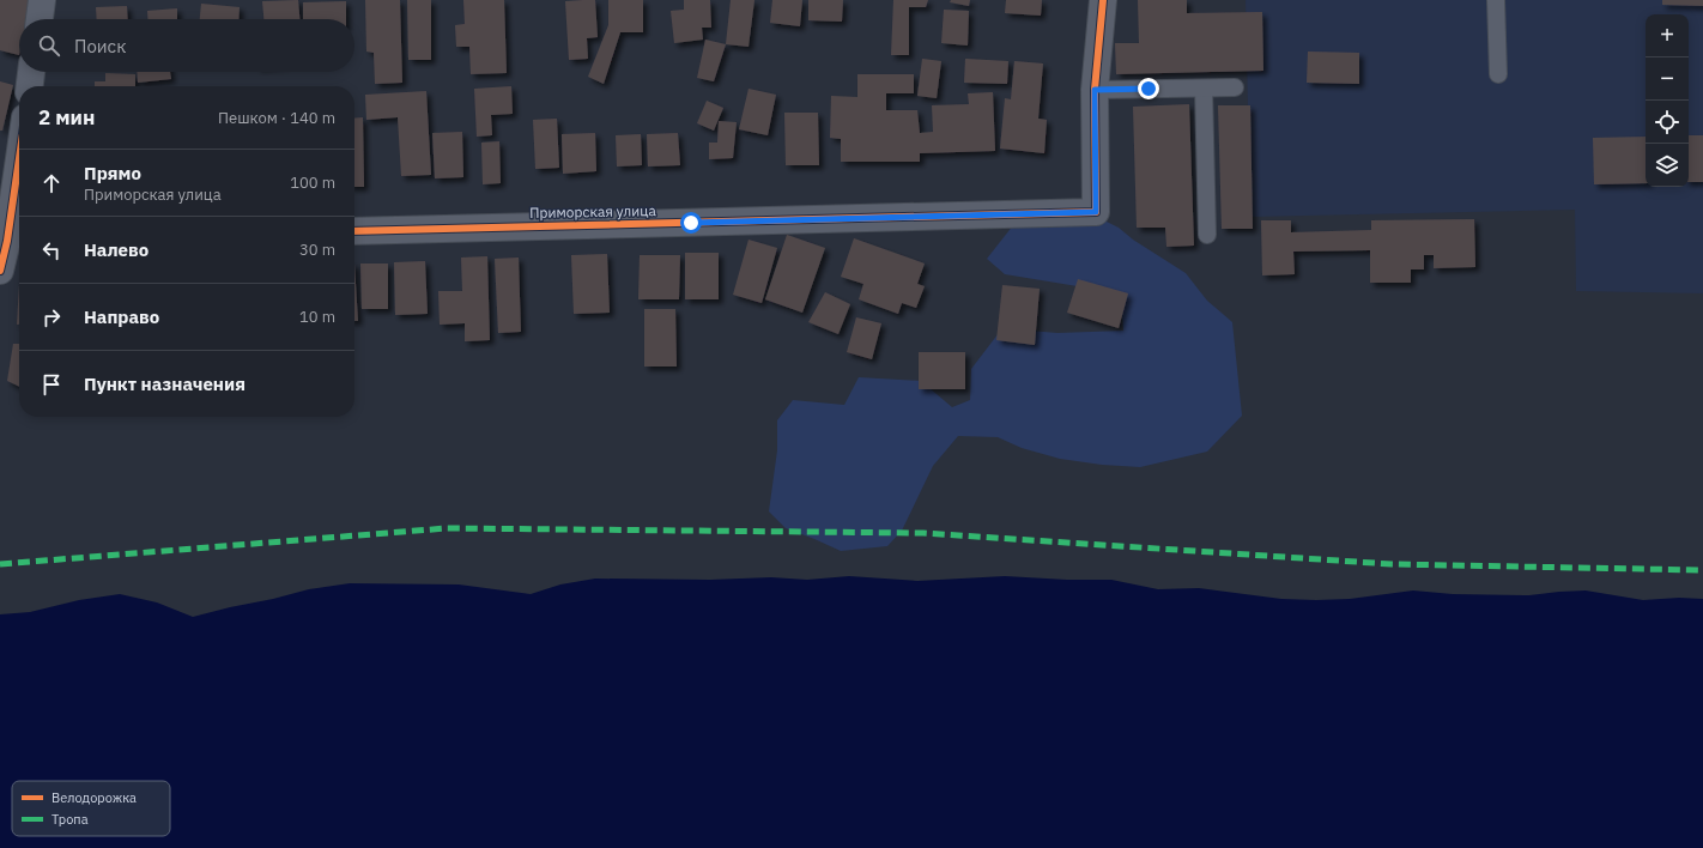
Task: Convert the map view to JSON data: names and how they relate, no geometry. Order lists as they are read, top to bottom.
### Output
{
  "streets": {
    "street": ["Приморская улица"]
  },
  "legend": ["Велодорожка", "Тропа"],
  "page": {
    "map_buttons": ["+", "−"],
    "search": "Поиск",
    "heading": ["2 мин", "Пешком · 140 m"],
    "list": [
      ["Прямо", "Приморская улица", "100 m"],
      ["Налево", "30 m"],
      ["Направо", "10 m"],
      "Пункт назначения"
    ]
  }
}
